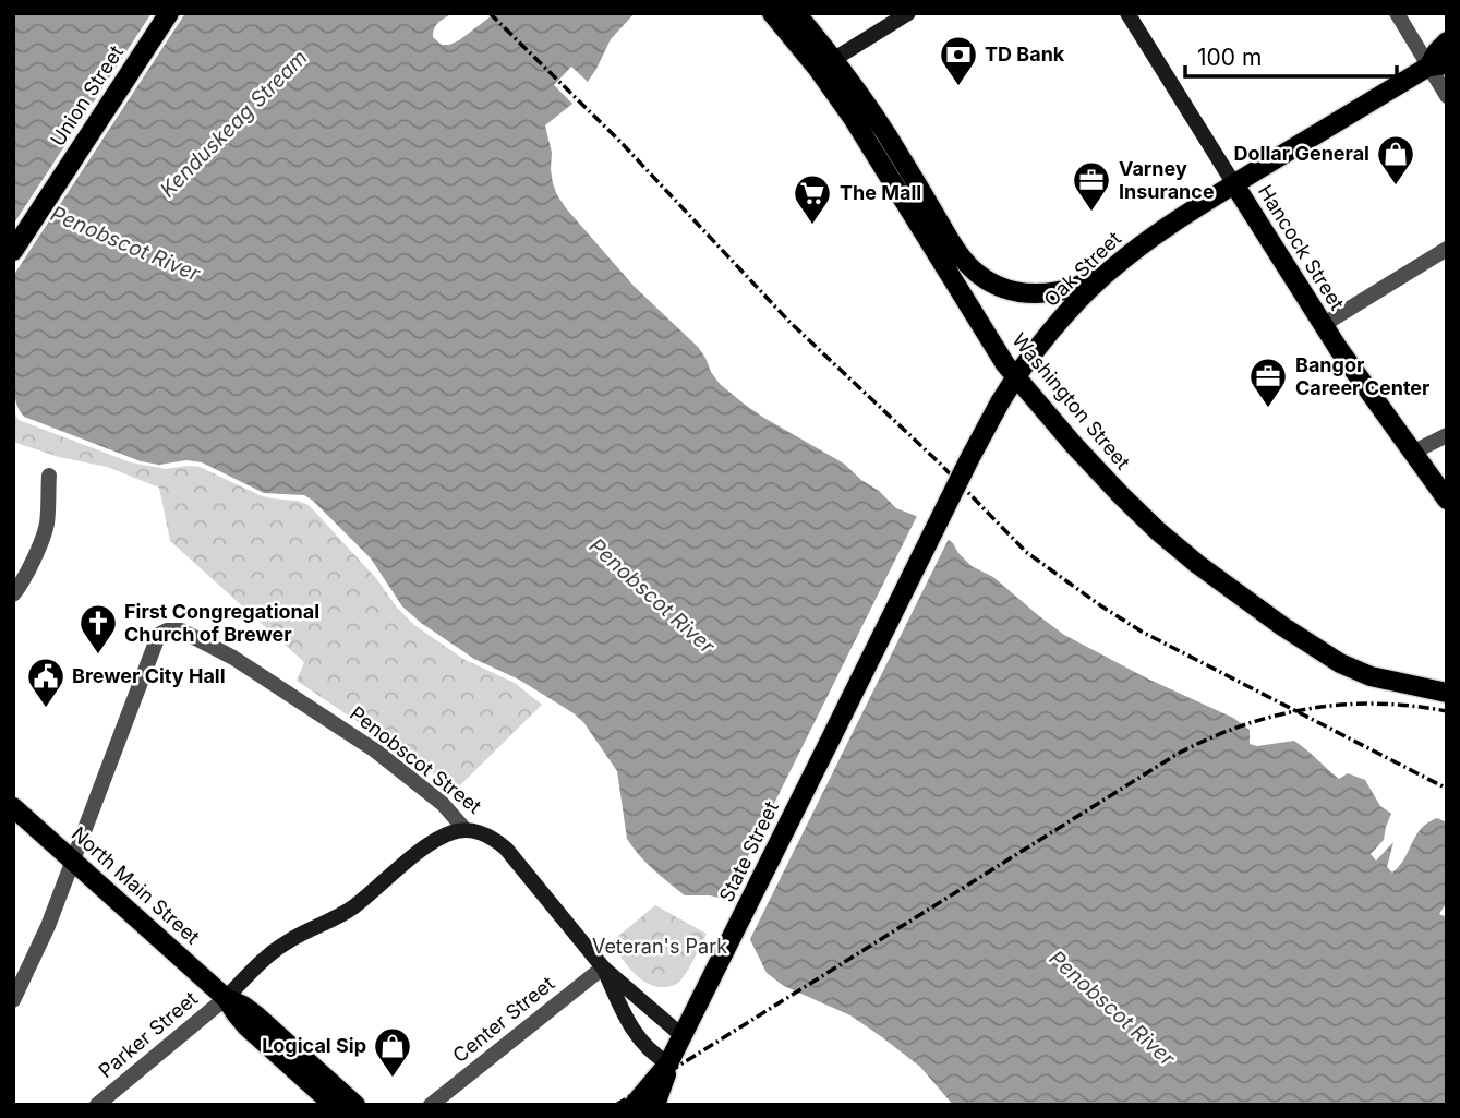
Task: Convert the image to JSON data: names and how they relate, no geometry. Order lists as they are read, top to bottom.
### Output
{
  "streets": {
    "main road": [
      "Union Street",
      "Hancock Street",
      "Oak Street",
      "Washington Street",
      "State Street",
      "North Main Street"
    ],
    "street": ["Penobscot Street", "Center Street", "Parker Street"]
  },
  "crossings": [
    ["Hancock Street", "Oak Street"],
    ["Oak Street", "Washington Street"],
    ["Oak Street", "State Street"],
    ["Penobscot Street", "North Main Street"],
    ["Penobscot Street", "Center Street"],
    ["North Main Street", "Parker Street"]
  ],
  "water": ["Kenduskeag Stream", "Penobscot River"],
  "parks": ["Veteran's Park"],
  "places": {
    "bank": ["TD Bank"],
    "shop": ["Dollar General", "Logical Sip"],
    "office": ["Varney Insurance", "Bangor Career Center"],
    "supermarket": ["The Mall"],
    "church": ["First Congregational Church of Brewer"],
    "public building": ["Brewer City Hall"]
  },
  "scale_bar": "100 m"
}
